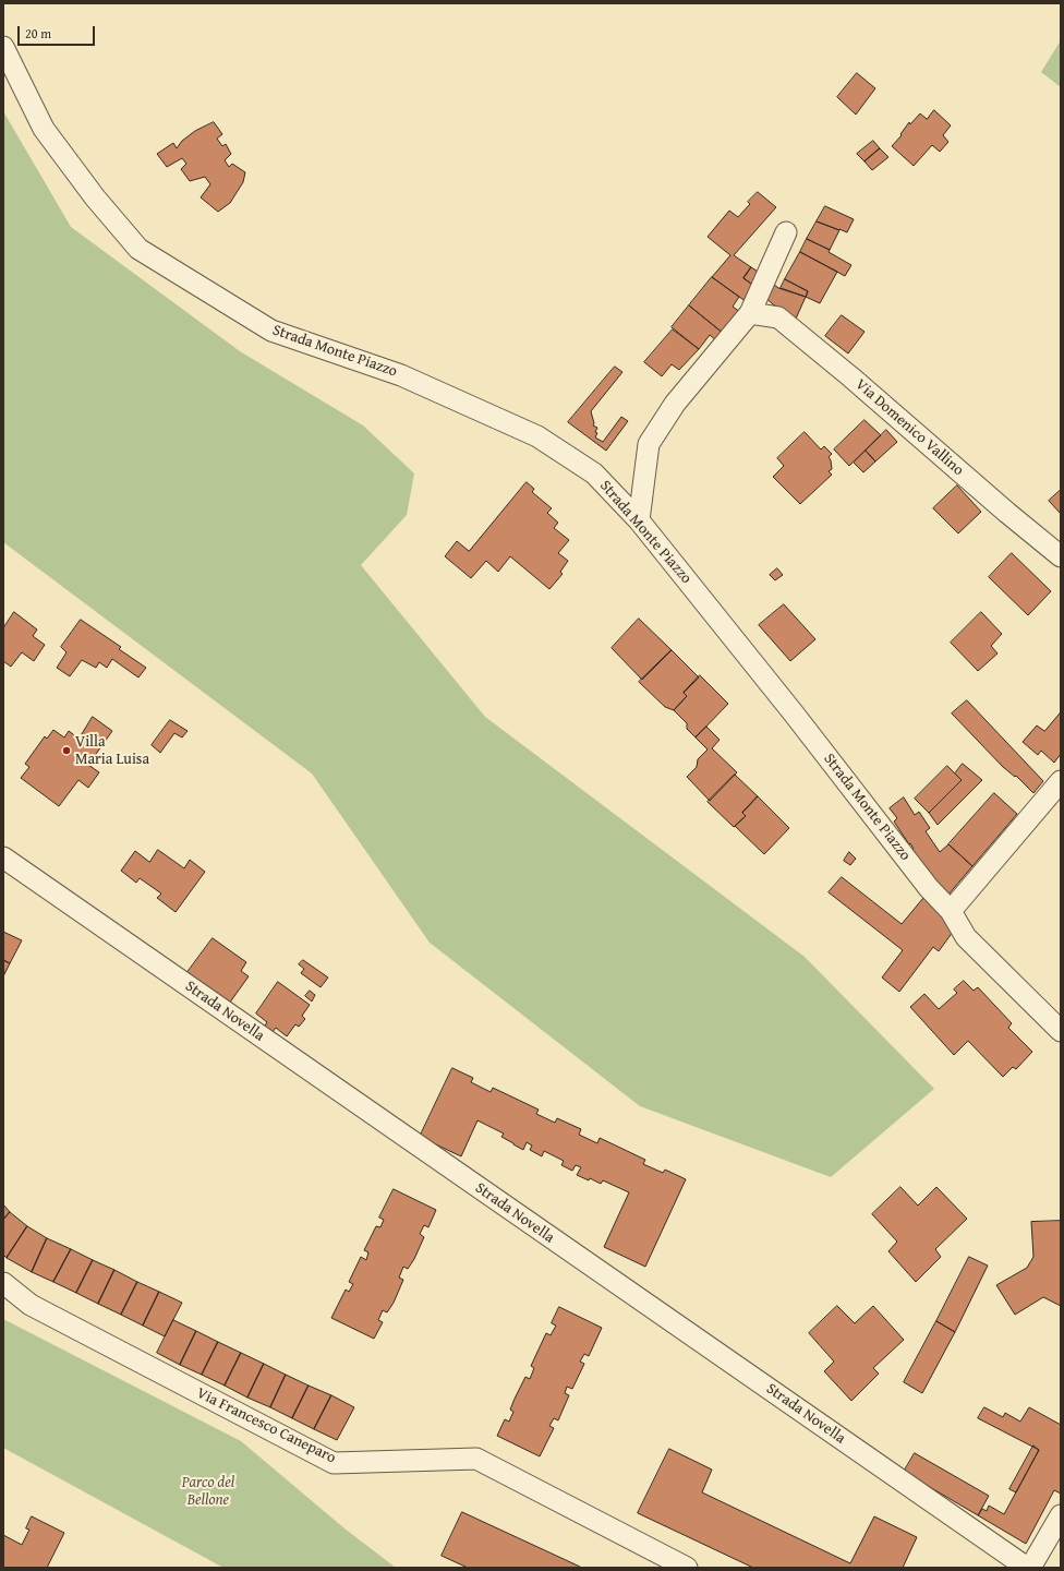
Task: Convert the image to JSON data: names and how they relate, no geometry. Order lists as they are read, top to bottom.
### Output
{
  "streets": {
    "street": [
      "Strada Monte Piazzo",
      "Via Domenico Vallino",
      "Strada Novella",
      "Via Francesco Caneparo"
    ]
  },
  "parks": ["Parco del Bellone"],
  "places": ["Villa Maria Luisa"],
  "scale_bar": "20 m"
}
